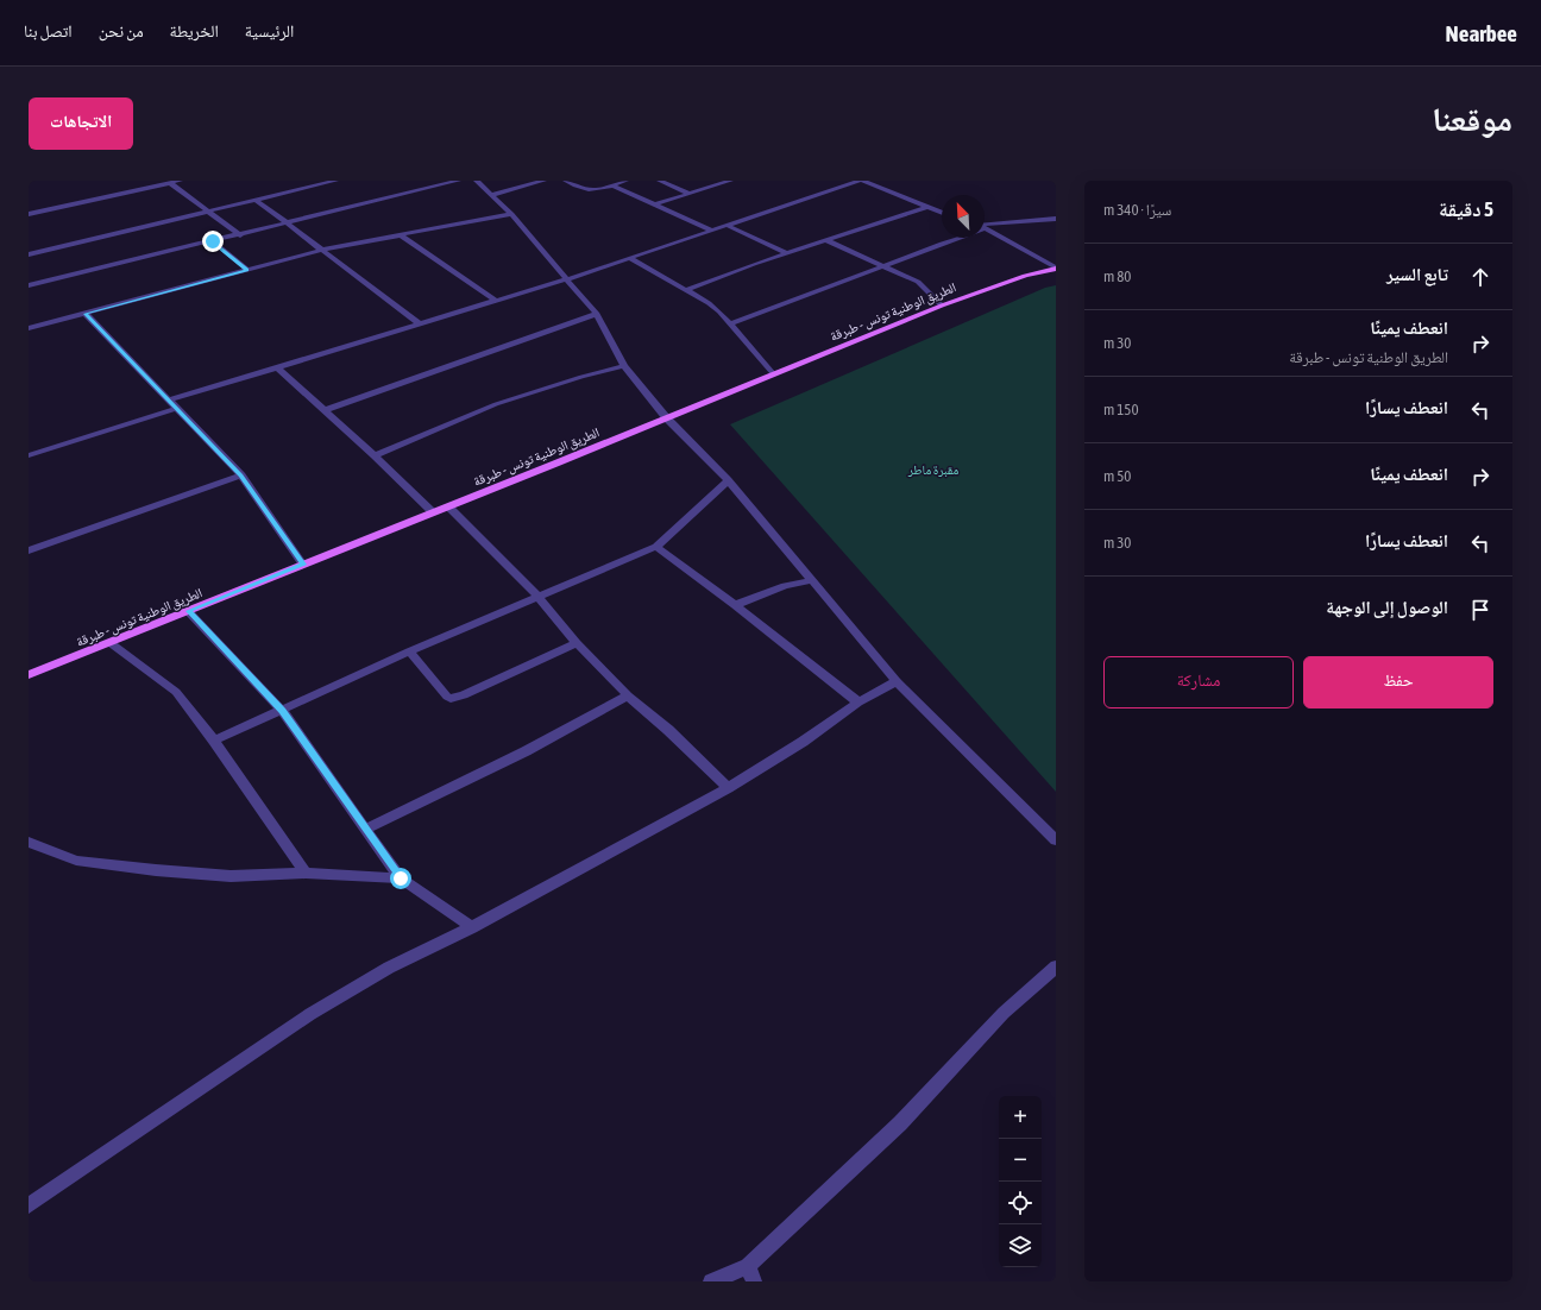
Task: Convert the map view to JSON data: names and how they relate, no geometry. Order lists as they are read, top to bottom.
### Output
{
  "streets": {
    "main road": ["الطريق الوطنية تونس - طبرقة"]
  },
  "parks": ["مقبرة ماطر"],
  "north": "top left",
  "page": {
    "header": "Nearbee",
    "nav": [
      "الرئيسية",
      "الخريطة",
      "من نحن",
      "اتصل بنا"
    ],
    "title": "موقعنا",
    "buttons": [
      "الاتجاهات",
      ["حفظ", "مشاركة"]
    ],
    "heading": ["5 دقيقة", "سيرًا · 340 m"],
    "list": [
      ["تابع السير", "80 m"],
      ["انعطف يمينًا", "الطريق الوطنية تونس - طبرقة", "30 m"],
      ["انعطف يسارًا", "150 m"],
      ["انعطف يمينًا", "50 m"],
      ["انعطف يسارًا", "30 m"],
      "الوصول إلى الوجهة"
    ],
    "map_buttons": ["+", "−"]
  }
}
